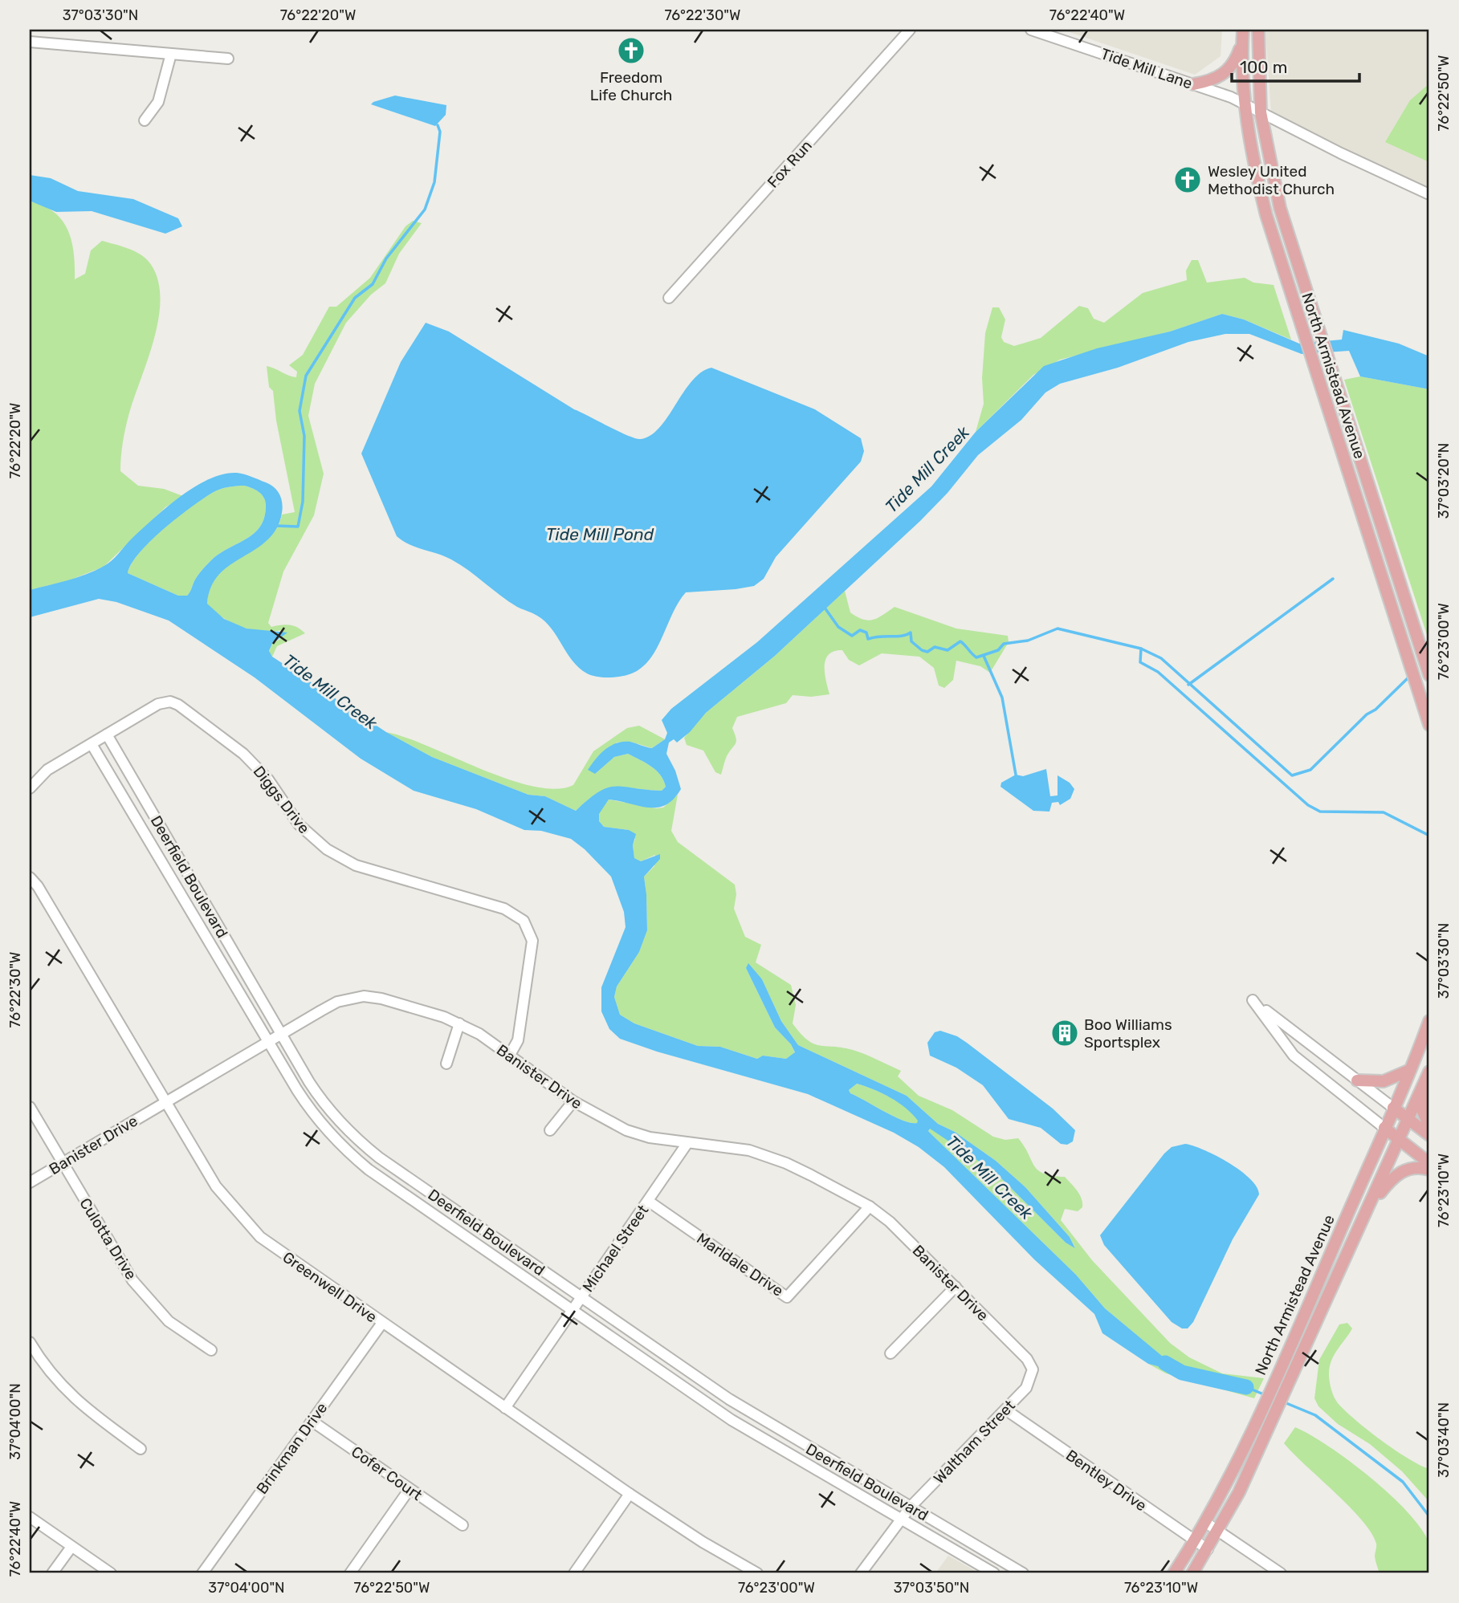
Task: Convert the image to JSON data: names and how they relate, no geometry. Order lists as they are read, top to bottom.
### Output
{
  "streets": {
    "main road": ["North Armistead Avenue"],
    "street": [
      "Tide Mill Lane",
      "Fox Run",
      "Diggs Drive",
      "Deerfield Boulevard",
      "Banister Drive",
      "Culotta Drive",
      "Michael Street",
      "Marldale Drive",
      "Greenwell Drive",
      "Waltham Street",
      "Brinkman Drive",
      "Cofer Court",
      "Bentley Drive"
    ]
  },
  "crossings": [
    ["Tide Mill Lane", "North Armistead Avenue"],
    ["North Armistead Avenue", "Bentley Drive"],
    ["Diggs Drive", "Deerfield Boulevard"],
    ["Diggs Drive", "Banister Drive"],
    ["Deerfield Boulevard", "Banister Drive"],
    ["Deerfield Boulevard", "Michael Street"],
    ["Deerfield Boulevard", "Waltham Street"],
    ["Banister Drive", "Culotta Drive"],
    ["Banister Drive", "Michael Street"],
    ["Banister Drive", "Marldale Drive"],
    ["Banister Drive", "Greenwell Drive"],
    ["Banister Drive", "Waltham Street"],
    ["Michael Street", "Marldale Drive"],
    ["Michael Street", "Greenwell Drive"],
    ["Greenwell Drive", "Brinkman Drive"],
    ["Waltham Street", "Bentley Drive"],
    ["Brinkman Drive", "Cofer Court"]
  ],
  "water": ["Tide Mill Creek", "Tide Mill Pond"],
  "places": {
    "church": ["Freedom Life Church", "Wesley United Methodist Church"],
    "building": ["Boo Williams Sportsplex"]
  },
  "scale_bar": "100 m",
  "coordinates": [
    "37°03'30\"N",
    "76°22'20\"W",
    "76°22'30\"W",
    "76°22'40\"W",
    "76°22'50\"W",
    "37°03'20\"N",
    "76°23'00\"W",
    "76°23'10\"W",
    "37°04'00\"N",
    "37°03'40\"N",
    "37°03'50\"N"
  ]
}
